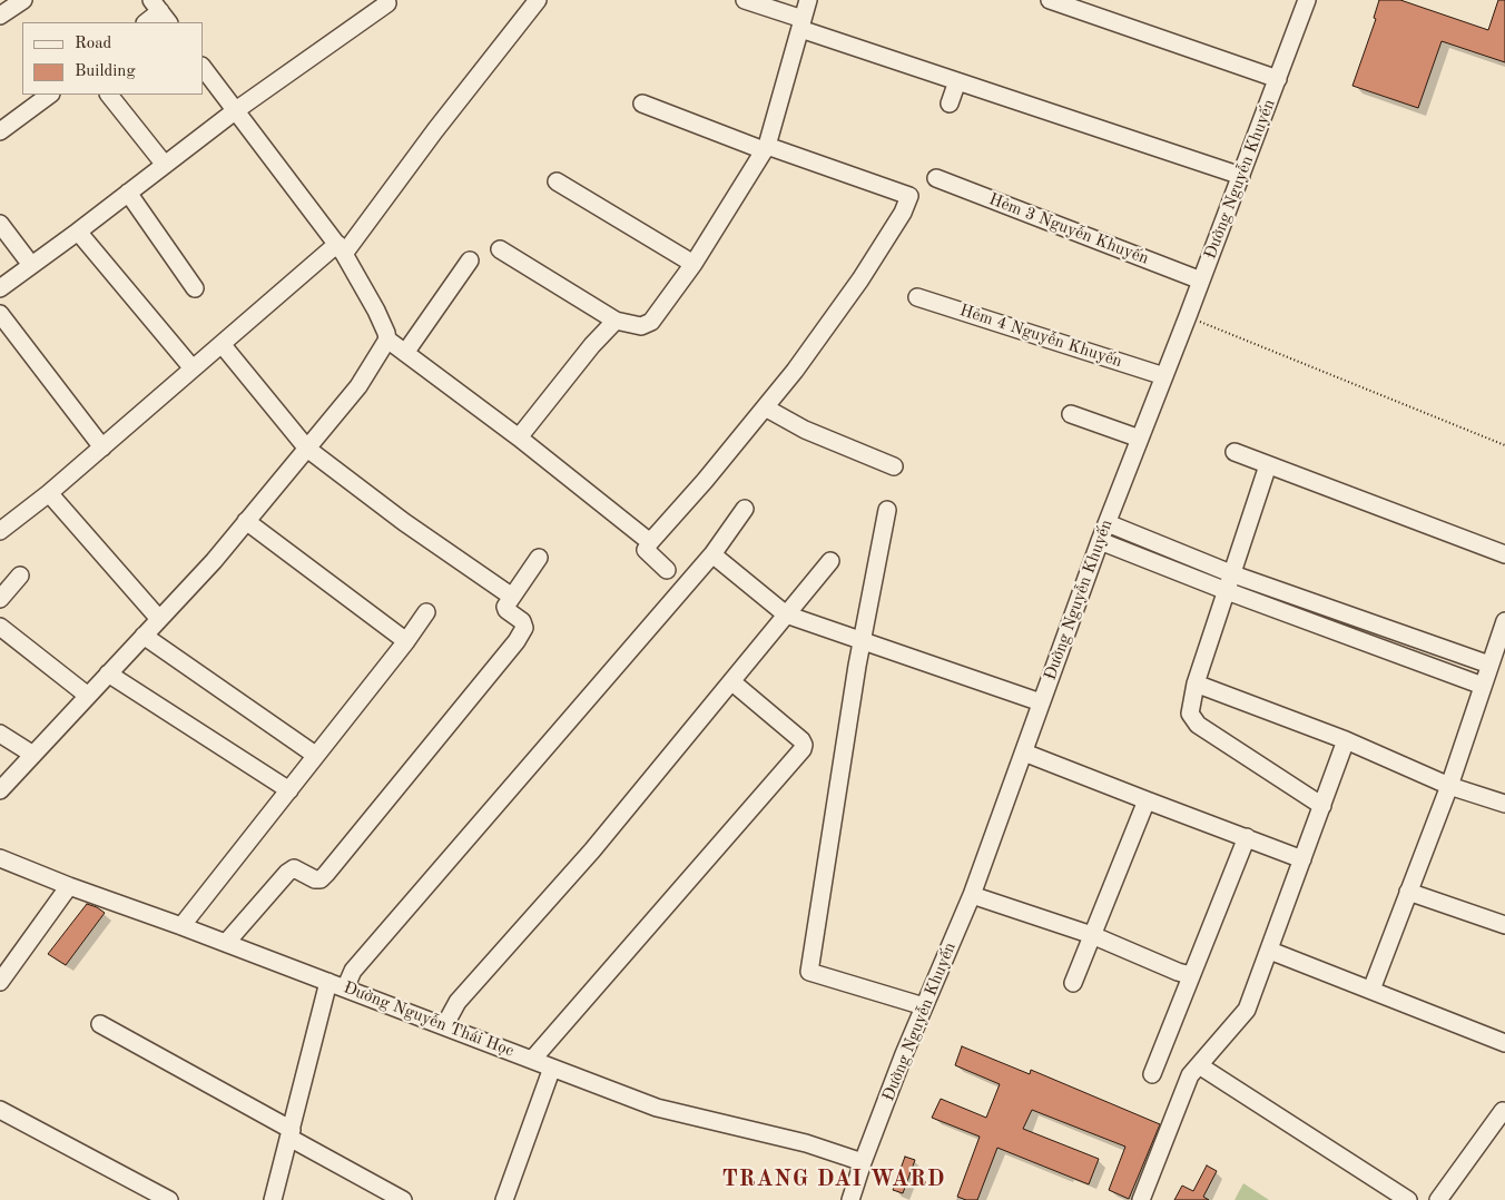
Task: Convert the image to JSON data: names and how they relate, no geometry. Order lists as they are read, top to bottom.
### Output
{
  "streets": {
    "street": [
      "Đường Nguyễn Khuyến",
      "Hẻm 3 Nguyễn Khuyến",
      "Hẻm 4 Nguyễn Khuyến",
      "Đường Nguyễn Thái Học"
    ]
  },
  "crossings": [
    ["Đường Nguyễn Khuyến", "Hẻm 3 Nguyễn Khuyến"],
    ["Đường Nguyễn Khuyến", "Hẻm 4 Nguyễn Khuyến"],
    ["Đường Nguyễn Khuyến", "Đường Nguyễn Thái Học"]
  ],
  "districts": ["TRANG DAI WARD"],
  "legend": ["Road", "Building"]
}
